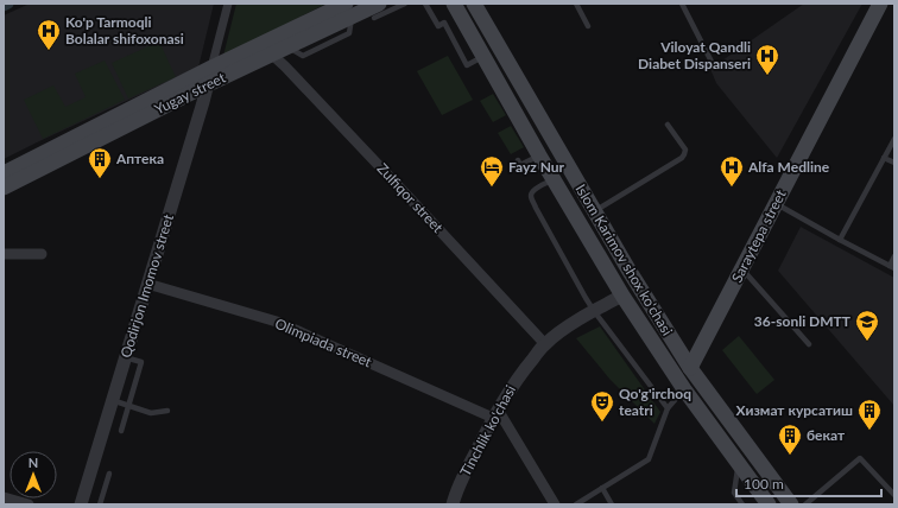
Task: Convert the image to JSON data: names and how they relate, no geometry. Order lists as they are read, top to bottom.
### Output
{
  "streets": {
    "main road": ["Yugay street", "Saraytepa street", "Islom Karimov shox ko'chasi"],
    "street": [
      "Zulfiqor street",
      "Qodirjon Imomov street",
      "Olimpiada street",
      "Tinchlik ko'chasi"
    ]
  },
  "crossings": [
    ["Yugay street", "Zulfiqor street"],
    ["Yugay street", "Qodirjon Imomov street"],
    ["Zulfiqor street", "Tinchlik ko'chasi"],
    ["Saraytepa street", "Islom Karimov shox ko'chasi"],
    ["Islom Karimov shox ko'chasi", "Tinchlik ko'chasi"],
    ["Qodirjon Imomov street", "Olimpiada street"],
    ["Olimpiada street", "Tinchlik ko'chasi"]
  ],
  "places": {
    "hospital": ["Ko'p Tarmoqli Bolalar shifoxonasi", "Viloyat Qandli Diabet Dispanseri", "Alfa Medline"],
    "building": ["Аптека", "Хизмат курсатиш", "бекат"],
    "hotel": ["Fayz Nur"],
    "school or university": ["36-sonli DMTT"],
    "theatre": ["Qo'g'irchoq teatri"]
  },
  "scale_bar": "100 m",
  "north": "top"
}
